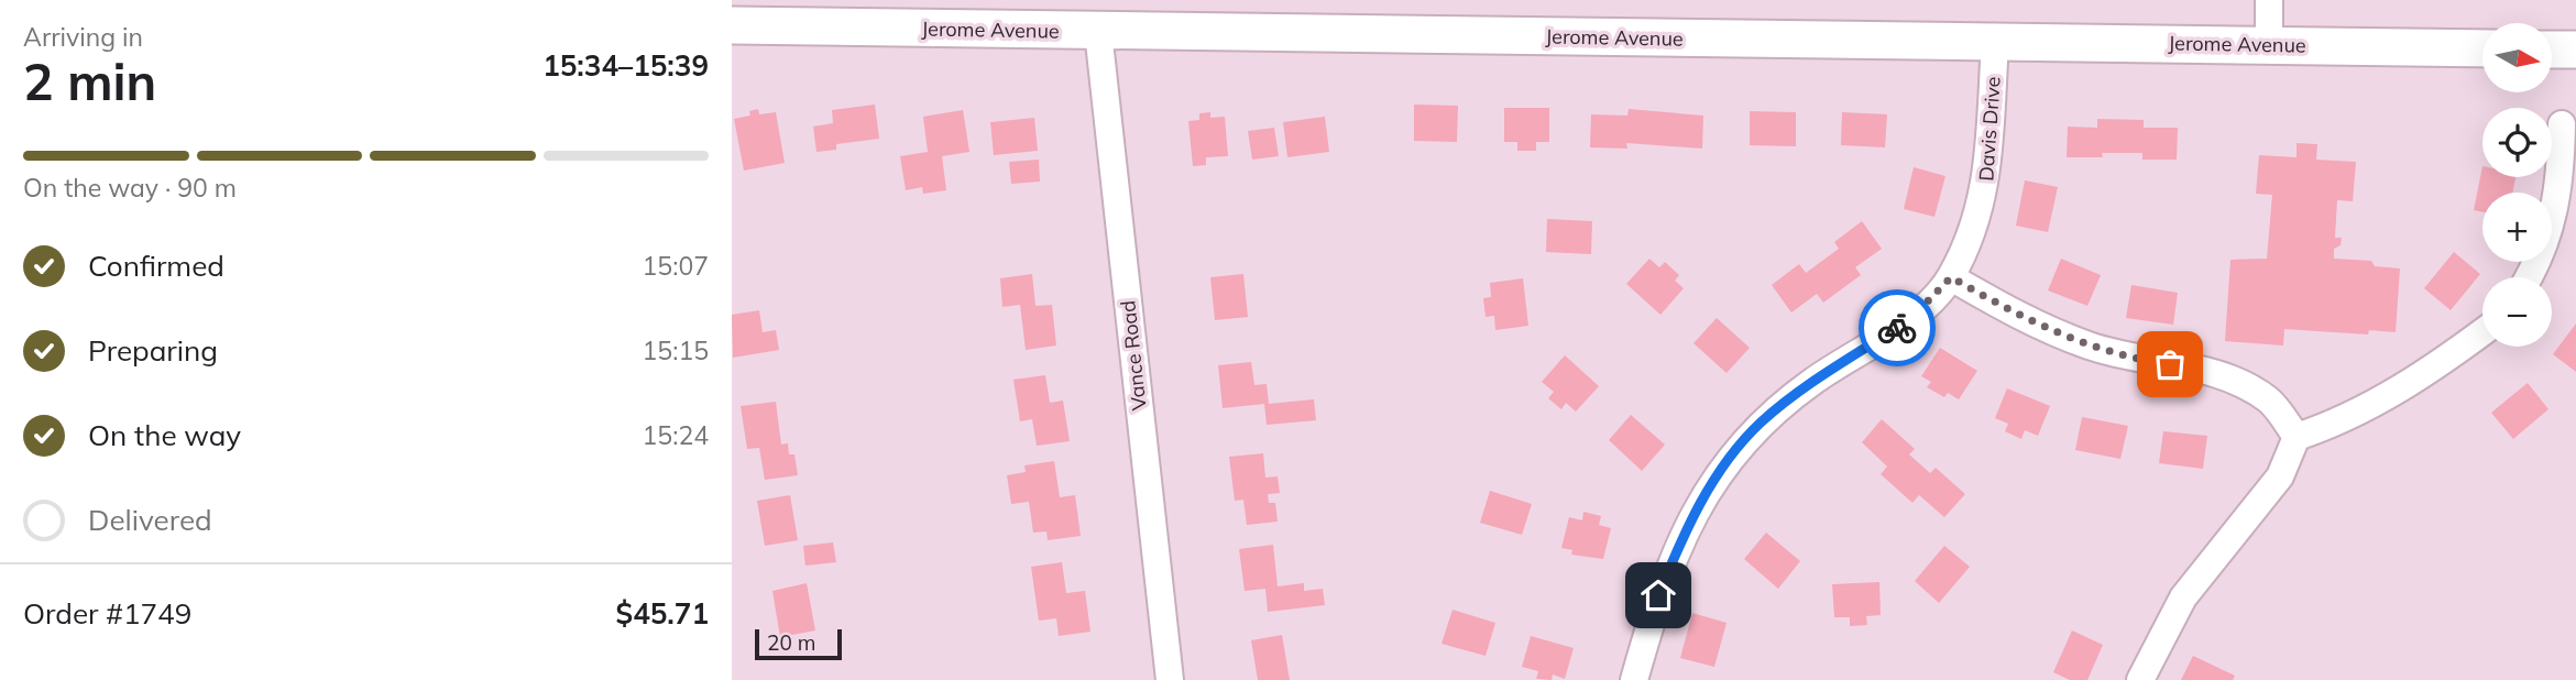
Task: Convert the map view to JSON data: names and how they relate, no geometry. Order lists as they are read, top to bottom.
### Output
{
  "streets": {
    "main road": ["Jerome Avenue"],
    "street": ["Davis Drive", "Vance Road"]
  },
  "crossings": [
    ["Jerome Avenue", "Davis Drive"],
    ["Jerome Avenue", "Vance Road"]
  ],
  "scale_bar": "20 m",
  "north": "right",
  "page": {
    "heading": ["2 min", "Arriving in", "15:34–15:39"],
    "panel": ["Order #1749", "$45.71"],
    "map_buttons": ["+", "−"],
    "bar": "On the way · 90 m",
    "list": [
      ["Confirmed", "15:07"],
      ["Preparing", "15:15"],
      ["On the way", "15:24"],
      "Delivered"
    ],
    "scale": "20 m"
  }
}
